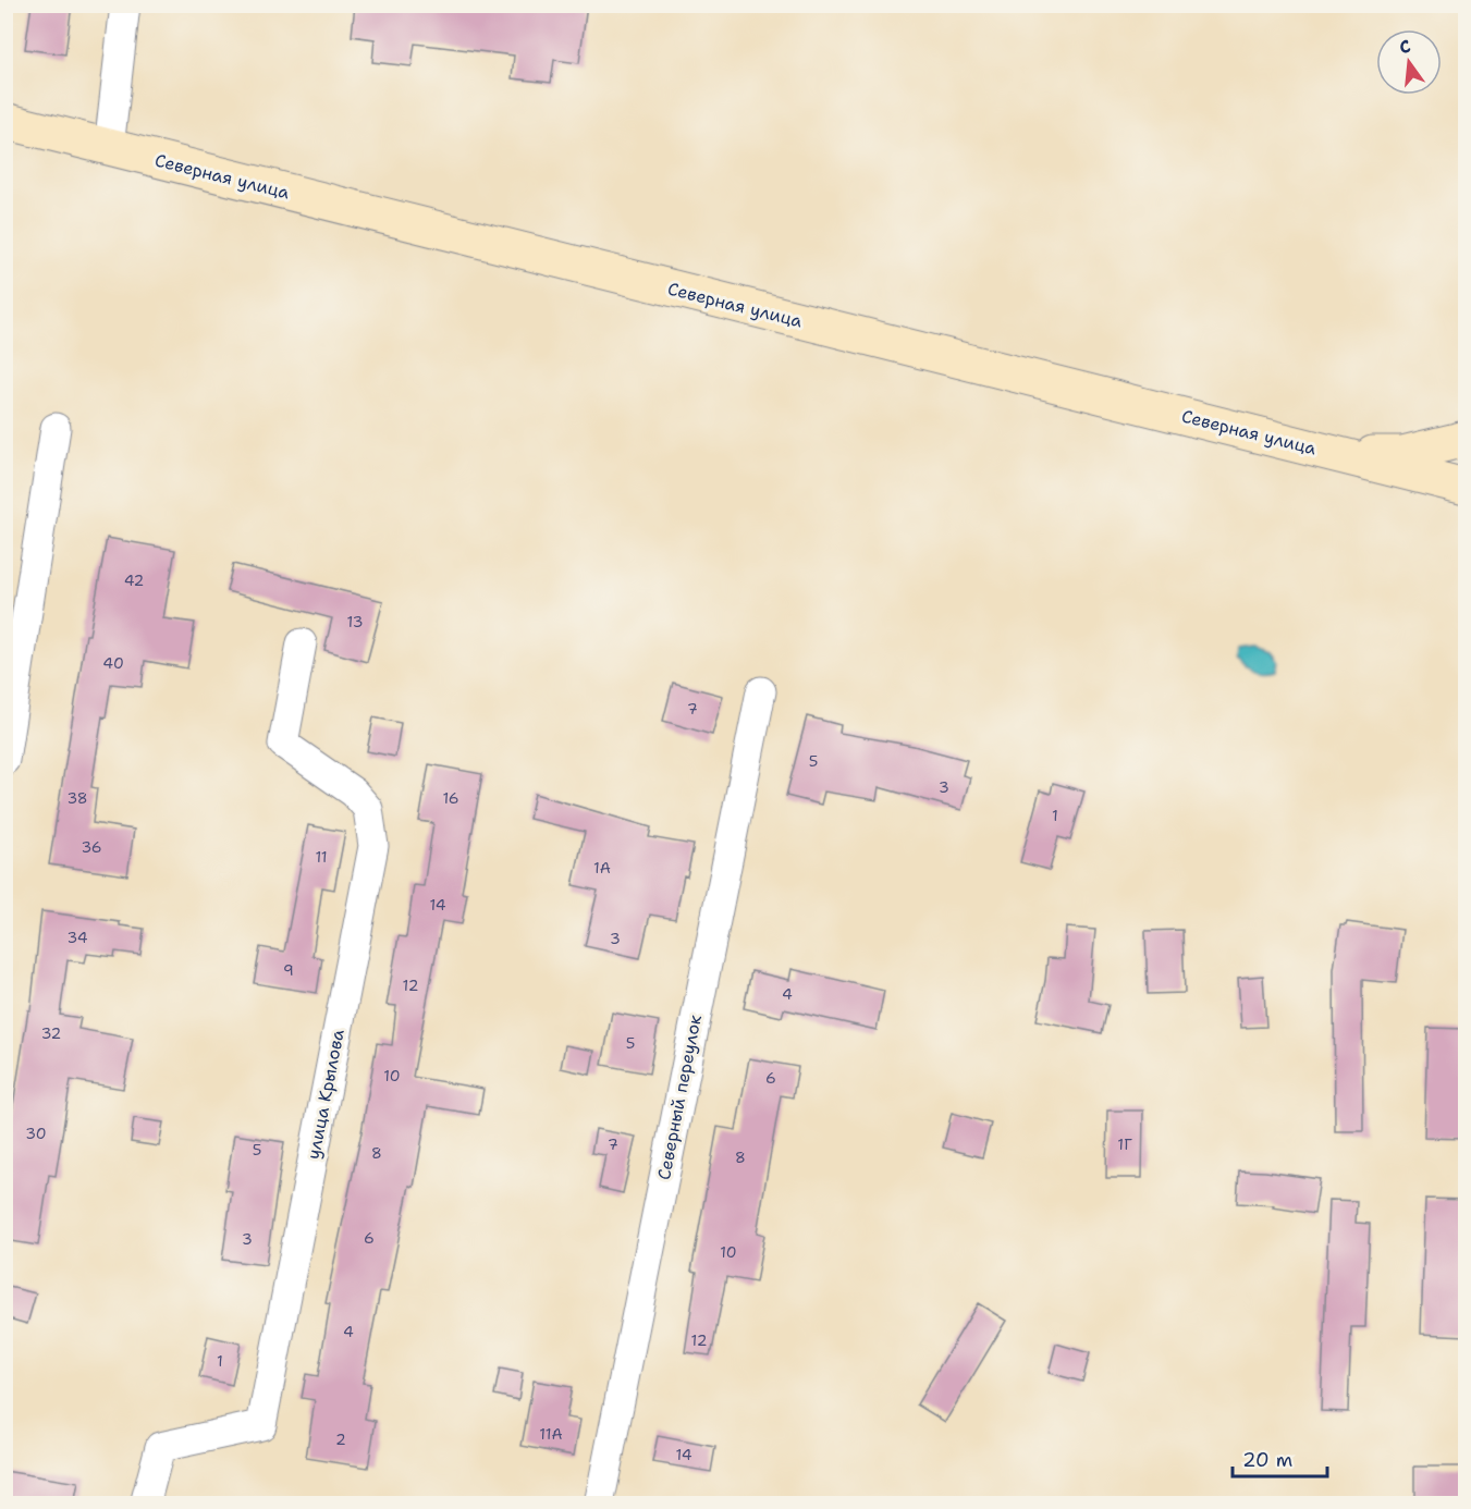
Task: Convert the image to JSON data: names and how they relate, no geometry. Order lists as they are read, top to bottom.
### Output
{
  "streets": {
    "main road": ["Северная улица"],
    "street": ["улица Крылова", "Северный переулок"]
  },
  "house_numbers": [
    "42",
    "13",
    "40",
    "7",
    "5",
    "3",
    "38",
    "16",
    "1",
    "36",
    "11",
    "1А",
    "14",
    "34",
    "3",
    "9",
    "12",
    "4",
    "32",
    "5",
    "10",
    "6",
    "30",
    "7",
    "1Г",
    "5",
    "8",
    "8",
    "6",
    "3",
    "10",
    "4",
    "12",
    "1",
    "11А",
    "2",
    "14"
  ],
  "scale_bar": "20 m",
  "north": "top"
}
